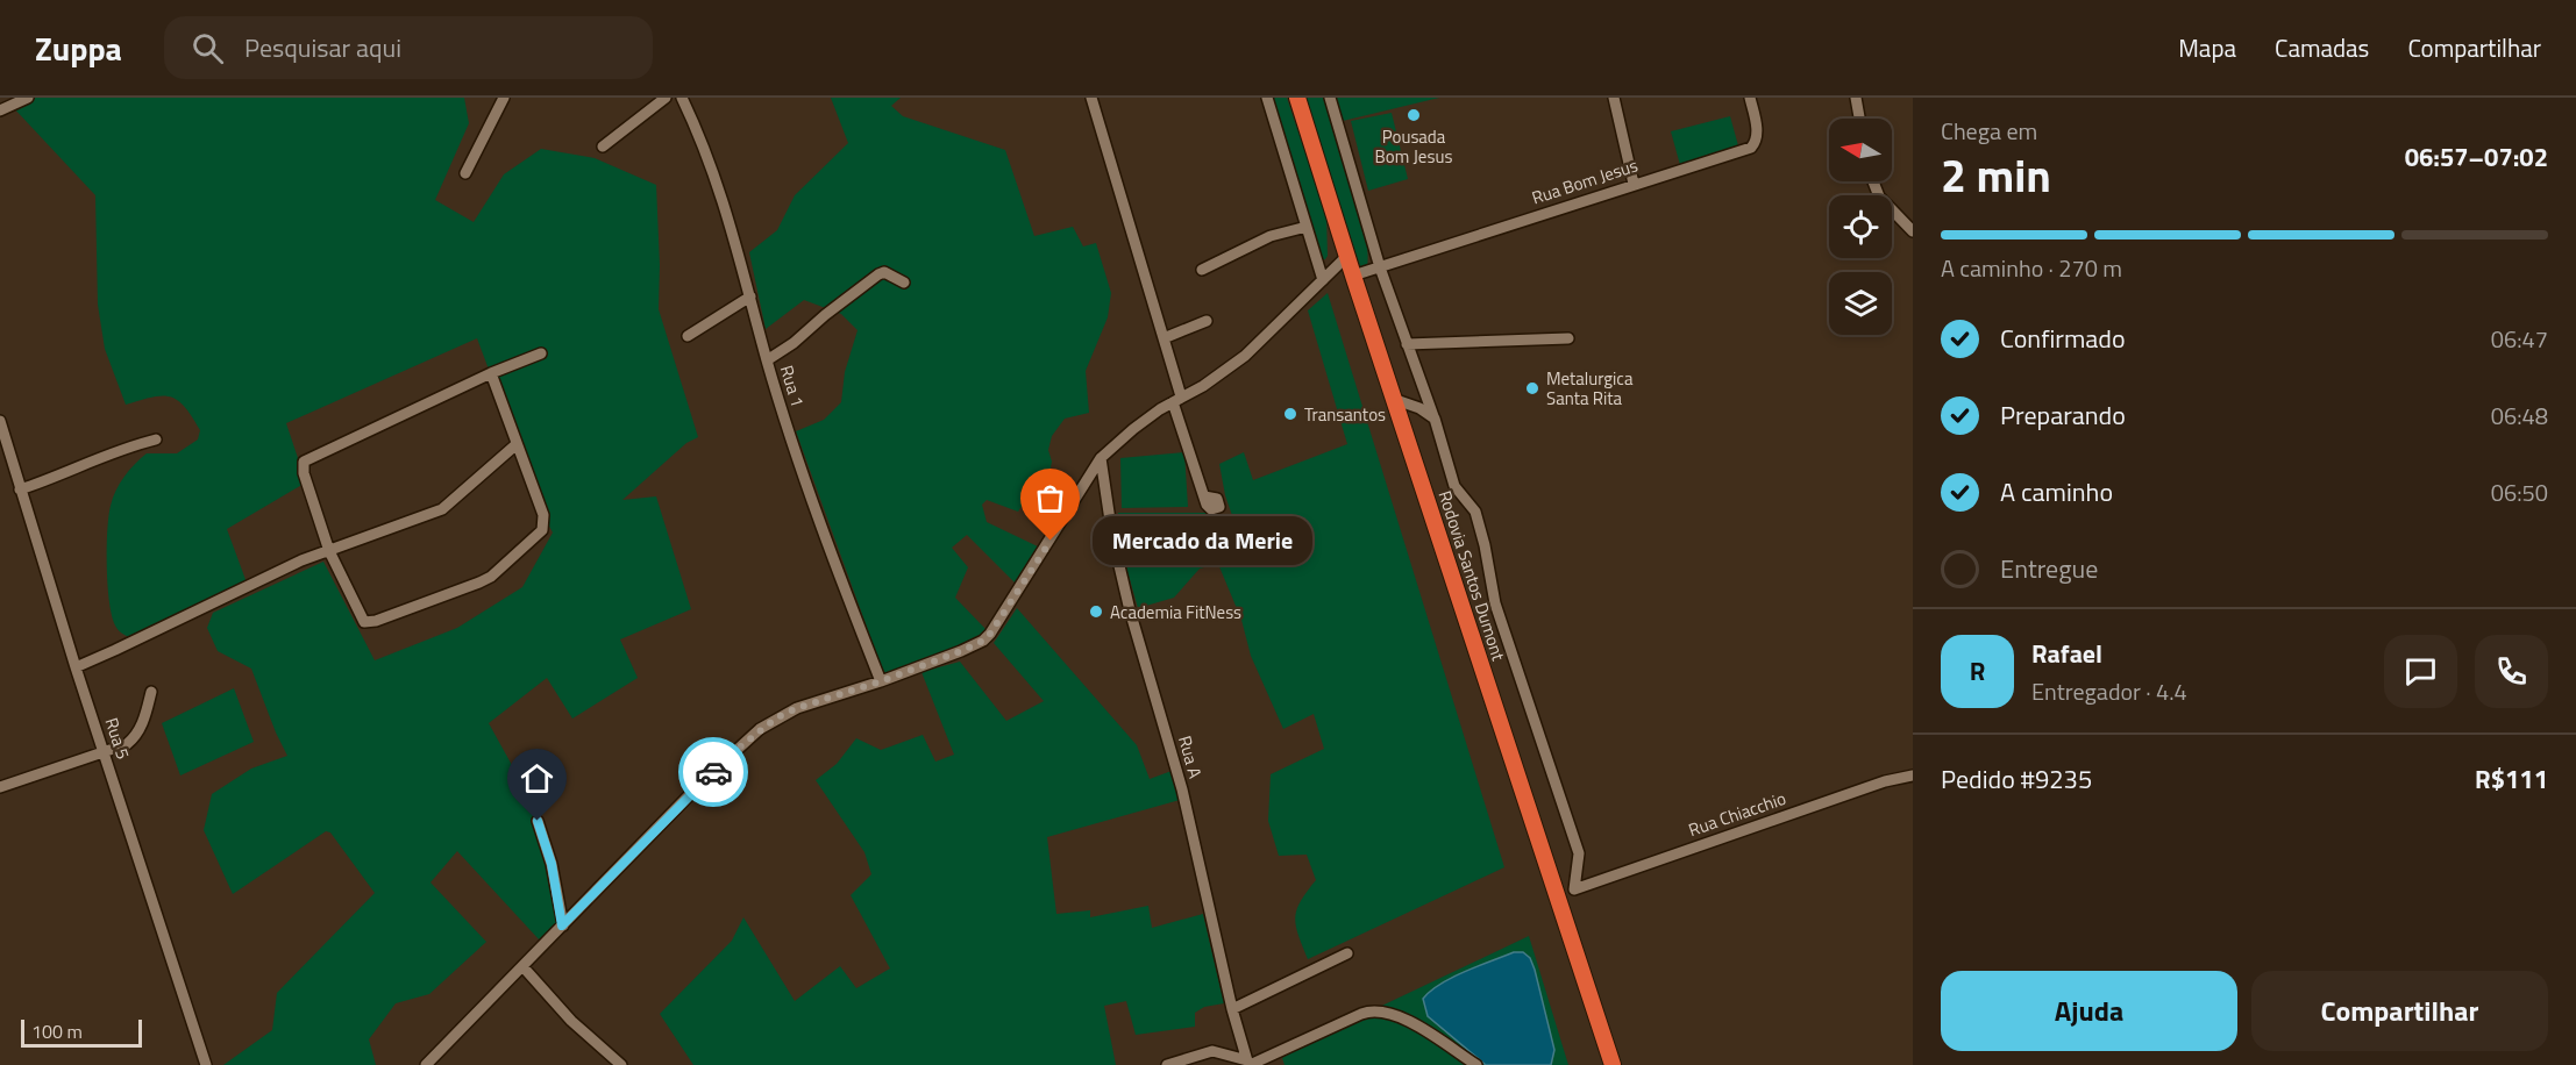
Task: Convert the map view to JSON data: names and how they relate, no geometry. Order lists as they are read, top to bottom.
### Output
{
  "streets": {
    "highway": ["Rodovia Santos Dumont"],
    "street": [
      "Rua Bom Jesus",
      "Rua 1",
      "Rua 5",
      "Rua A",
      "Rua Chiacchio"
    ]
  },
  "crossings": [
    ["Rua Bom Jesus", "Rodovia Santos Dumont"]
  ],
  "places": [
    "Pousada Bom Jesus",
    "Metalurgica Santa Rita",
    "Transantos",
    "Mercado da Merie",
    "Academia FitNess"
  ],
  "scale_bar": "100 m",
  "north": "left",
  "page": {
    "header": "Zuppa",
    "search": "Pesquisar aqui",
    "nav": ["Mapa", "Camadas", "Compartilhar"],
    "heading": ["2 min", "Chega em", "06:57–07:02"],
    "panel": [
      "Rafael",
      "Entregador · 4.4",
      "Pedido #9235",
      "R$111"
    ],
    "bar": "A caminho · 270 m",
    "list": [
      ["Confirmado", "06:47"],
      ["Preparando", "06:48"],
      ["A caminho", "06:50"],
      "Entregue"
    ],
    "bubble": "Mercado da Merie",
    "round": "R",
    "buttons": ["Ajuda", "Compartilhar"],
    "scale": "100 m"
  }
}
